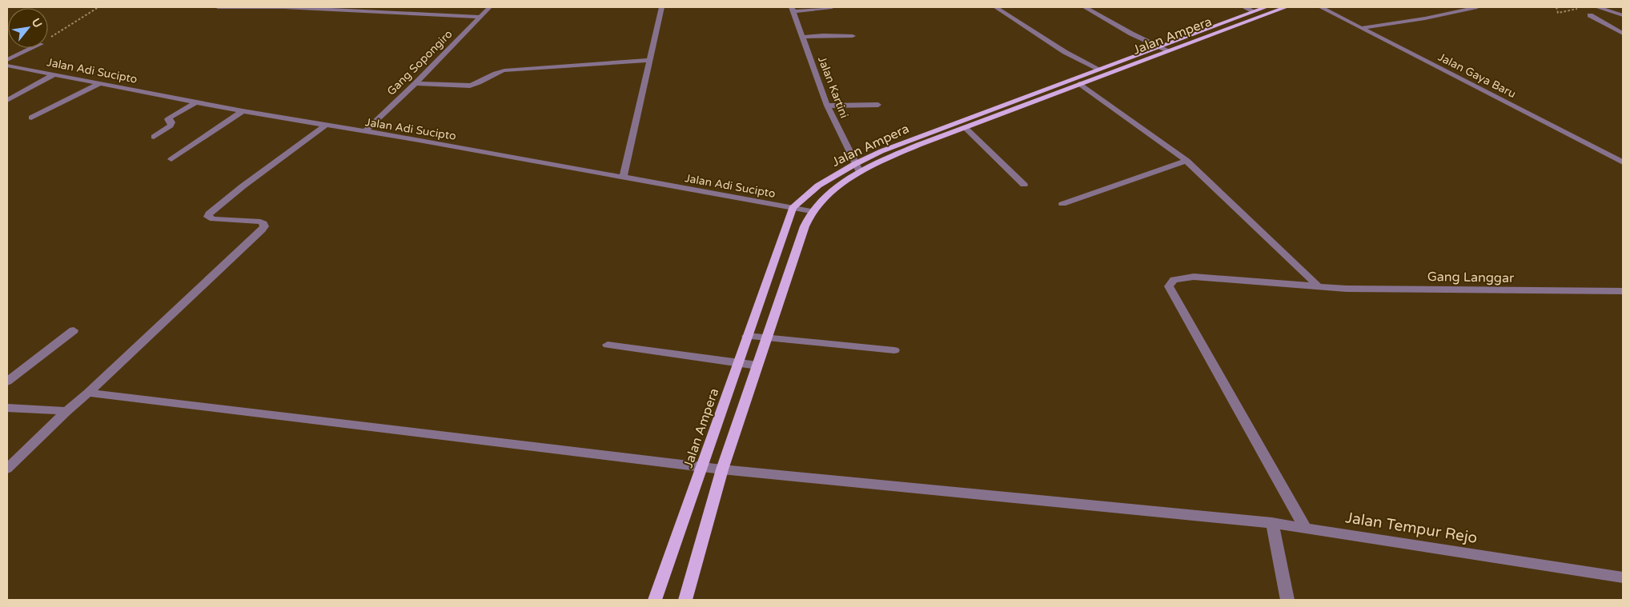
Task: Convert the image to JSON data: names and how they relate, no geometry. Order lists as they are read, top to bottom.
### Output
{
  "streets": {
    "main road": ["Jalan Ampera"],
    "street": [
      "Gang Sopongiro",
      "Jalan Adi Sucipto",
      "Jalan Gaya Baru",
      "Jalan Kartini",
      "Gang Langgar",
      "Jalan Tempur Rejo"
    ]
  },
  "crossings": [
    ["Jalan Ampera", "Jalan Adi Sucipto"],
    ["Jalan Ampera", "Jalan Kartini"],
    ["Jalan Ampera", "Jalan Tempur Rejo"],
    ["Gang Sopongiro", "Jalan Adi Sucipto"],
    ["Gang Langgar", "Jalan Tempur Rejo"]
  ],
  "north": "top right"
}
